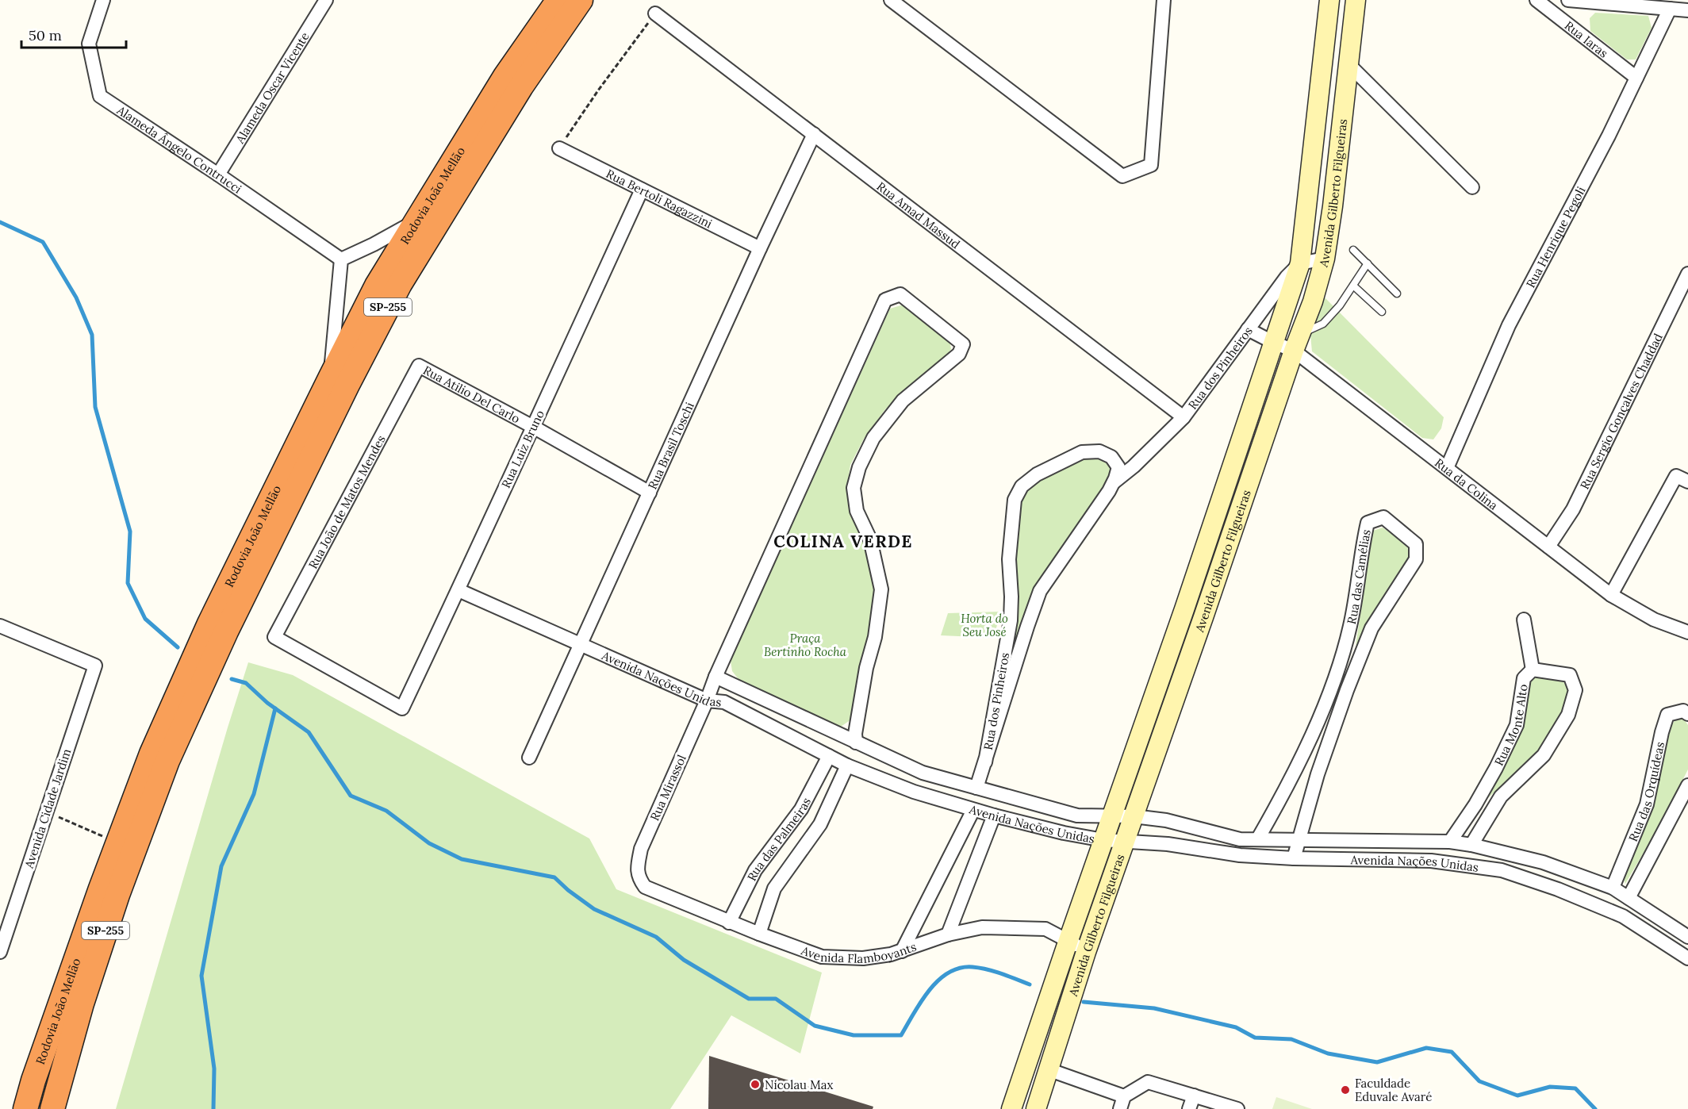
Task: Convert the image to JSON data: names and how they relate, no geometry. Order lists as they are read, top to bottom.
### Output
{
  "streets": {
    "highway": ["Rodovia João Mellão", "SP-255"],
    "main road": ["Avenida Gilberto Filgueiras"],
    "street": [
      "Rua Iaras",
      "Alameda Oscar Vicente",
      "Alameda Ângelo Contrucci",
      "Rua Bertoli Ragazzini",
      "Rua Amad Massud",
      "Rua Henrique Pegoli",
      "Rua dos Pinheiros",
      "Rua Atilio Del Carlo",
      "Rua Sergio Gonçalves Chaddad",
      "Rua Brasil Toschi",
      "Rua Luiz Bruno",
      "Rua da Colina",
      "Rua João de Matos Mendes",
      "Rua das Camélias",
      "Avenida Nações Unidas",
      "Rua Monte Alto",
      "Rua Mirassol",
      "Rua das Orquídeas",
      "Avenida Cidade Jardim",
      "Rua das Palmeiras",
      "Avenida Flamboyants"
    ]
  },
  "crossings": [
    ["Rua Iaras", "Rua Henrique Pegoli"],
    ["Alameda Oscar Vicente", "Alameda Ângelo Contrucci"],
    ["Avenida Gilberto Filgueiras", "Rua dos Pinheiros"],
    ["Avenida Gilberto Filgueiras", "Rua da Colina"],
    ["Avenida Gilberto Filgueiras", "Avenida Nações Unidas"],
    ["Avenida Gilberto Filgueiras", "Avenida Flamboyants"],
    ["Rua Bertoli Ragazzini", "Rua Brasil Toschi"],
    ["Rua Bertoli Ragazzini", "Rua Luiz Bruno"],
    ["Rua Amad Massud", "Rua dos Pinheiros"],
    ["Rua Amad Massud", "Rua Brasil Toschi"],
    ["Rua Henrique Pegoli", "Rua da Colina"],
    ["Rua dos Pinheiros", "Rua da Colina"],
    ["Rua dos Pinheiros", "Avenida Nações Unidas"],
    ["Rua Atilio Del Carlo", "Rua Brasil Toschi"],
    ["Rua Atilio Del Carlo", "Rua Luiz Bruno"],
    ["Rua Atilio Del Carlo", "Rua João de Matos Mendes"],
    ["Rua Sergio Gonçalves Chaddad", "Rua da Colina"],
    ["Rua Brasil Toschi", "Avenida Nações Unidas"],
    ["Rua Luiz Bruno", "Rua João de Matos Mendes"],
    ["Rua Luiz Bruno", "Avenida Nações Unidas"],
    ["Rua das Camélias", "Avenida Nações Unidas"],
    ["Avenida Nações Unidas", "Rua Monte Alto"],
    ["Avenida Nações Unidas", "Rua Mirassol"],
    ["Avenida Nações Unidas", "Rua das Orquídeas"],
    ["Avenida Nações Unidas", "Rua das Palmeiras"],
    ["Rua Mirassol", "Avenida Flamboyants"],
    ["Rua das Palmeiras", "Avenida Flamboyants"]
  ],
  "districts": ["COLINA VERDE"],
  "parks": ["Horta do Seu José", "Praça Bertinho Rocha"],
  "places": ["Nicolau Max", "Faculdade Eduvale Avaré"],
  "scale_bar": "50 m"
}
